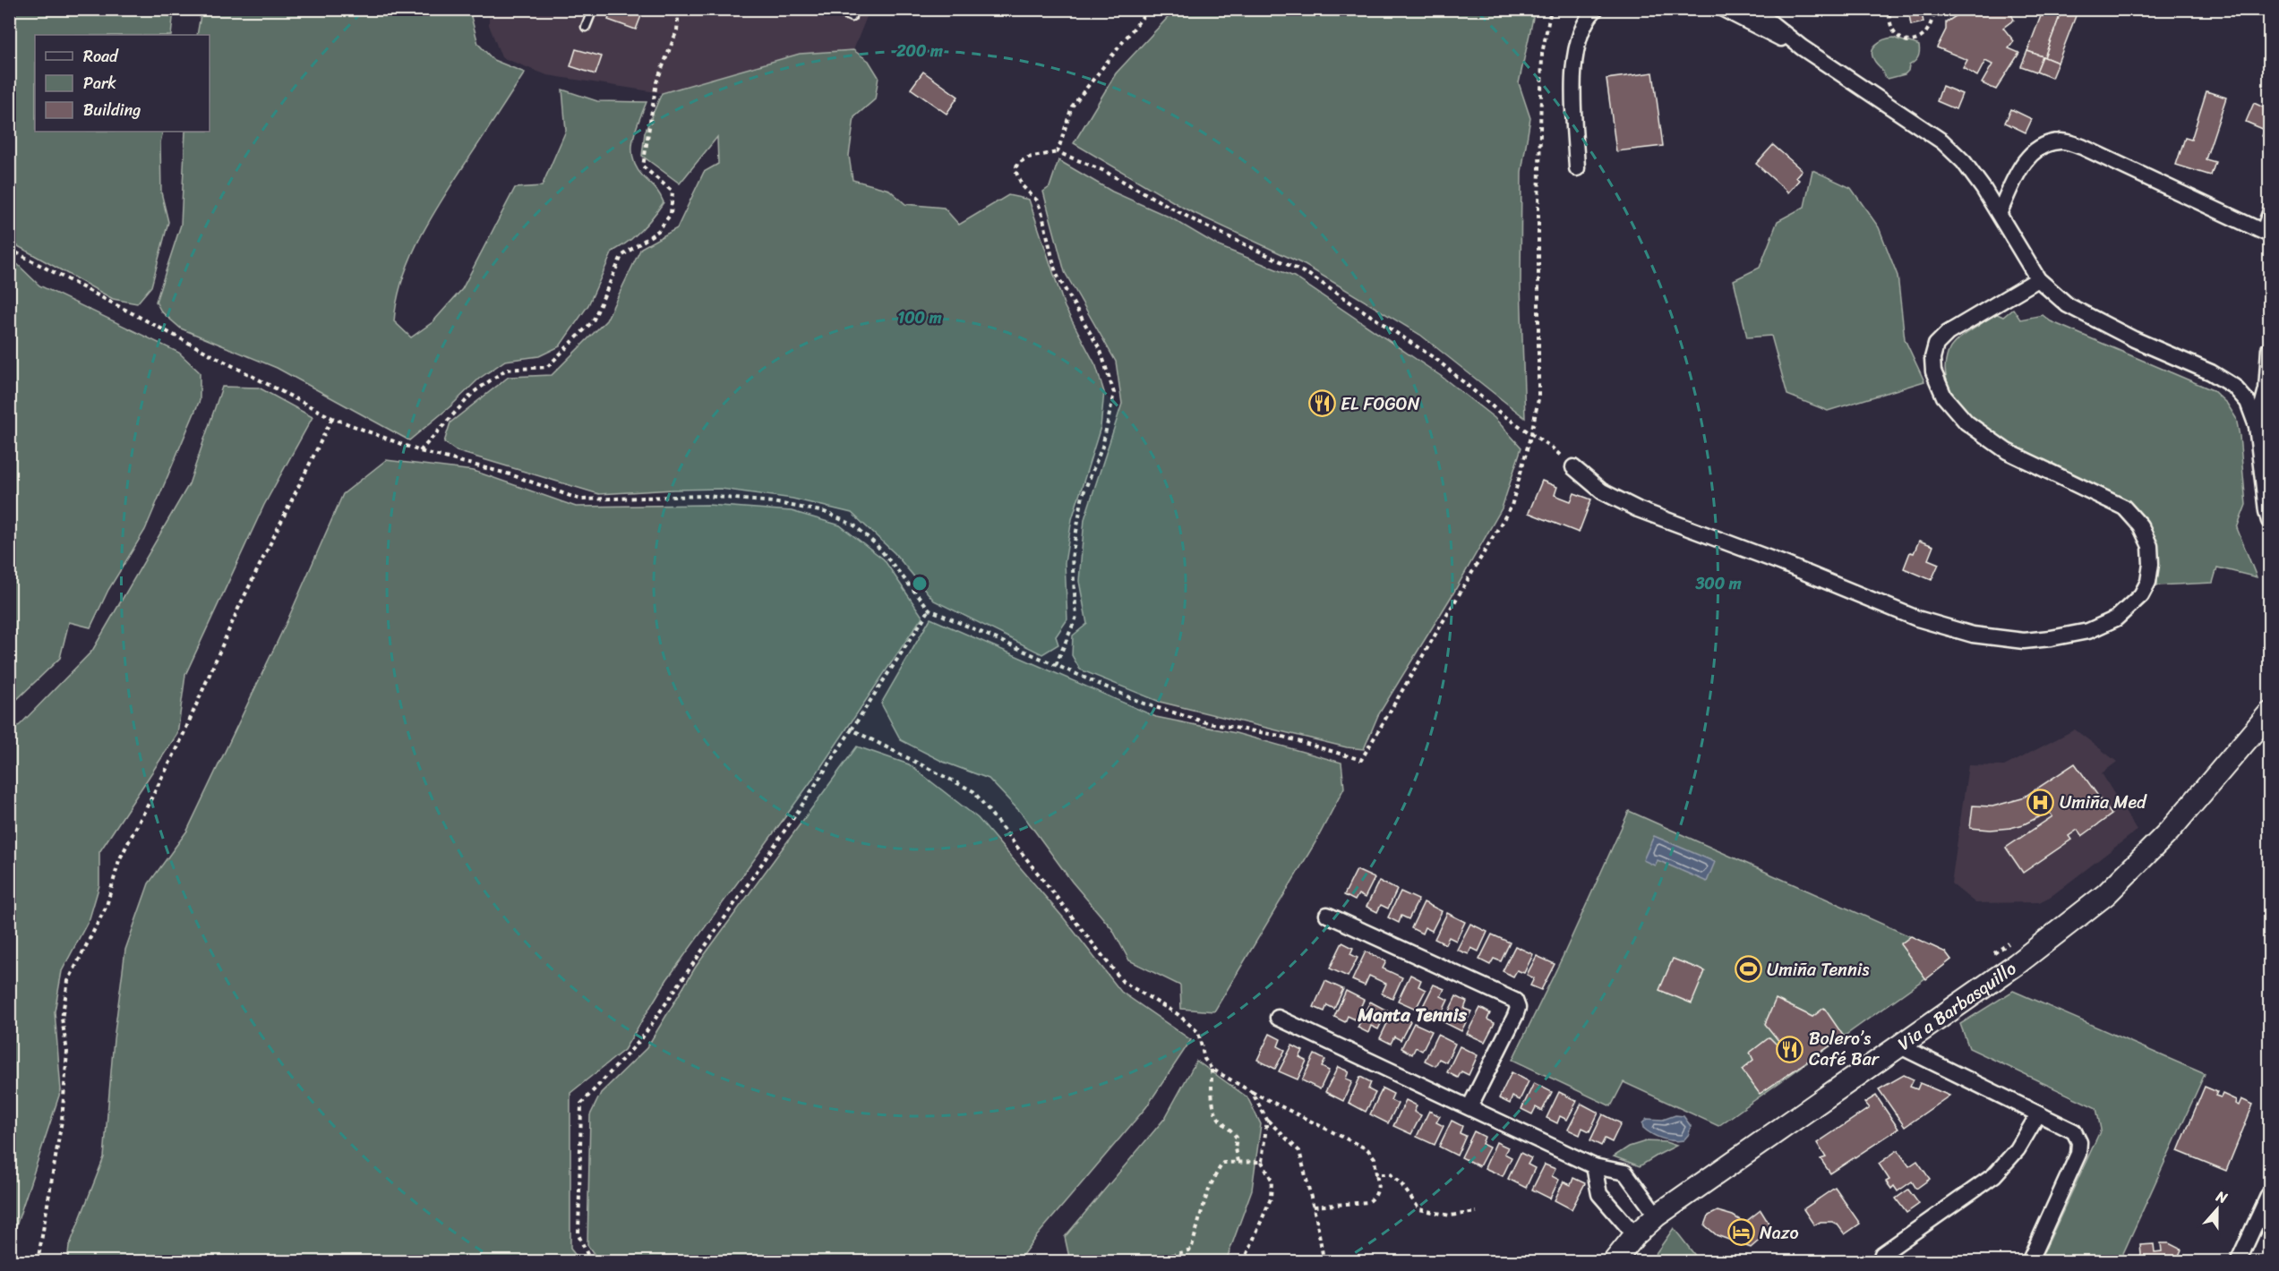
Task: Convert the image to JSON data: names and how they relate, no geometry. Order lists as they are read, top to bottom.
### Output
{
  "streets": {
    "main road": ["Via a Barbasquillo"]
  },
  "districts": ["Manta Tennis"],
  "places": {
    "restaurant": ["EL FOGON", "Bolero’s Café Bar"],
    "hospital": ["Umiña Med"],
    "sports": ["Umiña Tennis"],
    "hotel": ["Nazo"]
  },
  "legend": ["Road", "Park", "Building"],
  "north": "top",
  "rings": ["200 m", "100 m", "300 m"]
}
